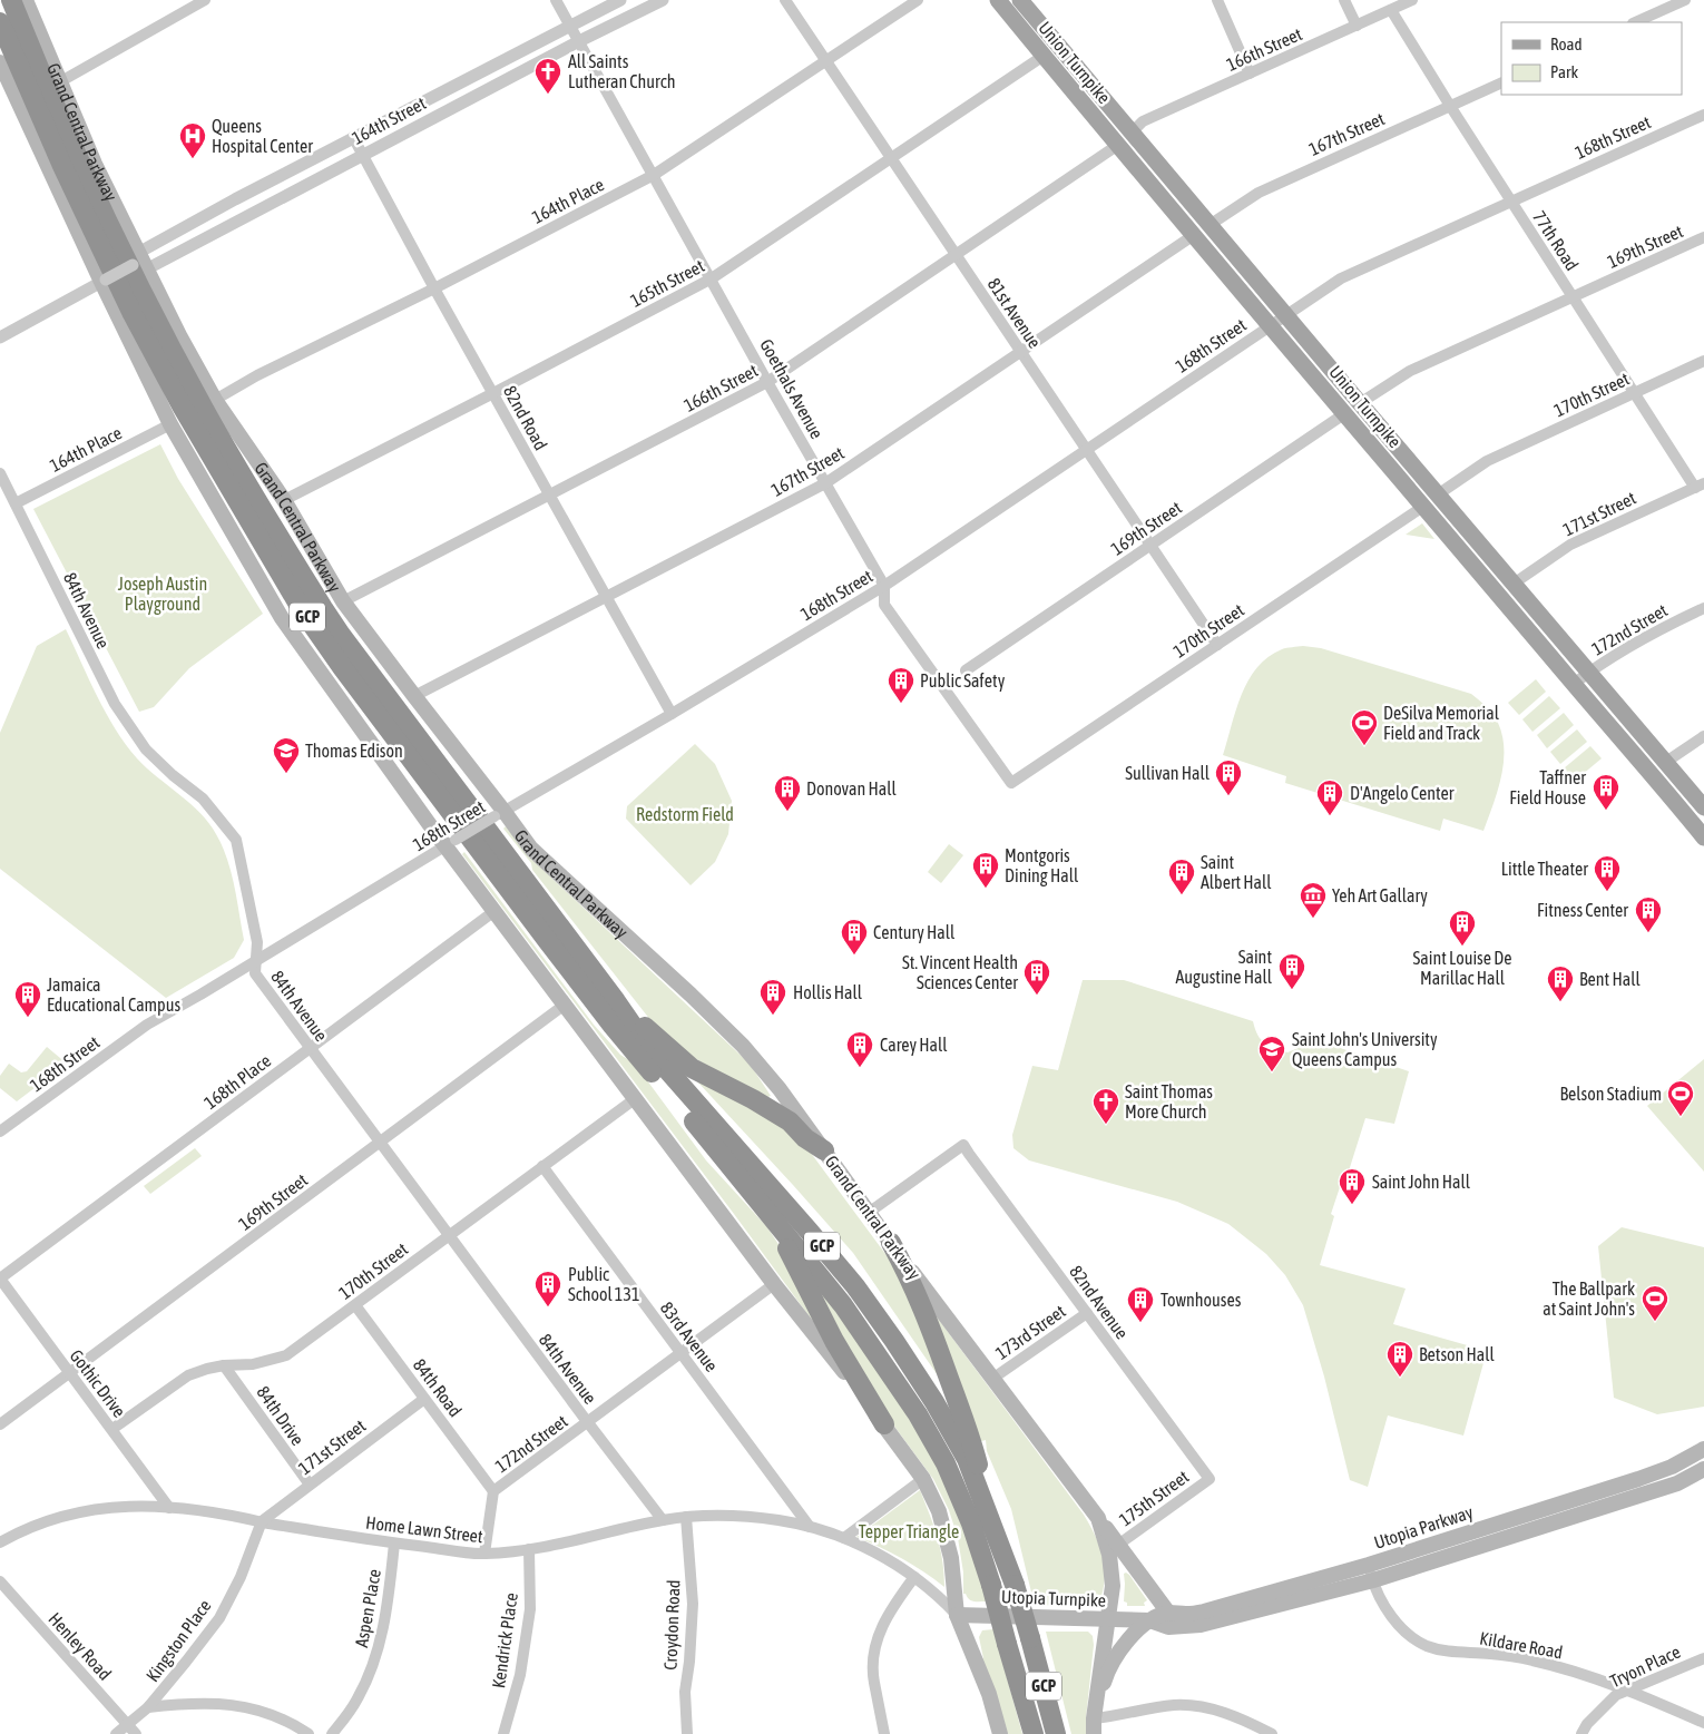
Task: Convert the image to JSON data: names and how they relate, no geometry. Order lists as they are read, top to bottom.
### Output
{
  "streets": {
    "highway": ["Grand Central Parkway", "GCP"],
    "main road": ["Union Turnpike", "Utopia Parkway", "Utopia Turnpike"],
    "street": [
      "166th Street",
      "164th Street",
      "167th Street",
      "168th Street",
      "164th Place",
      "77th Road",
      "169th Street",
      "165th Street",
      "81st Avenue",
      "Goethals Avenue",
      "170th Street",
      "82nd Road",
      "171st Street",
      "84th Avenue",
      "172nd Street",
      "168th Place",
      "82nd Avenue",
      "173rd Street",
      "83rd Avenue",
      "Gothic Drive",
      "84th Road",
      "84th Drive",
      "175th Street",
      "Home Lawn Street",
      "Aspen Place",
      "Croydon Road",
      "Kingston Place",
      "Kendrick Place",
      "Kildare Road",
      "Henley Road",
      "Tryon Place"
    ]
  },
  "crossings": [
    ["166th Street", "Union Turnpike"],
    ["166th Street", "Grand Central Parkway"],
    ["166th Street", "77th Road"],
    ["166th Street", "81st Avenue"],
    ["166th Street", "Goethals Avenue"],
    ["166th Street", "82nd Road"],
    ["Union Turnpike", "167th Street"],
    ["Union Turnpike", "168th Street"],
    ["Union Turnpike", "169th Street"],
    ["Union Turnpike", "165th Street"],
    ["Union Turnpike", "170th Street"],
    ["Union Turnpike", "171st Street"],
    ["Union Turnpike", "172nd Street"],
    ["164th Street", "Grand Central Parkway"],
    ["164th Street", "Goethals Avenue"],
    ["164th Street", "82nd Road"],
    ["Grand Central Parkway", "167th Street"],
    ["Grand Central Parkway", "168th Street"],
    ["Grand Central Parkway", "164th Place"],
    ["Grand Central Parkway", "165th Street"],
    ["Grand Central Parkway", "82nd Avenue"],
    ["Grand Central Parkway", "173rd Street"],
    ["Grand Central Parkway", "Utopia Turnpike"],
    ["167th Street", "77th Road"],
    ["167th Street", "81st Avenue"],
    ["167th Street", "Goethals Avenue"],
    ["167th Street", "82nd Road"],
    ["168th Street", "77th Road"],
    ["168th Street", "81st Avenue"],
    ["168th Street", "Goethals Avenue"],
    ["168th Street", "82nd Road"],
    ["168th Street", "84th Avenue"],
    ["164th Place", "81st Avenue"],
    ["164th Place", "Goethals Avenue"],
    ["164th Place", "82nd Road"],
    ["164th Place", "84th Avenue"],
    ["77th Road", "169th Street"],
    ["77th Road", "170th Street"],
    ["77th Road", "171st Street"],
    ["169th Street", "81st Avenue"],
    ["169th Street", "84th Avenue"],
    ["169th Street", "Gothic Drive"],
    ["165th Street", "81st Avenue"],
    ["165th Street", "Goethals Avenue"],
    ["165th Street", "82nd Road"],
    ["81st Avenue", "170th Street"],
    ["Goethals Avenue", "170th Street"],
    ["170th Street", "84th Avenue"],
    ["170th Street", "83rd Avenue"],
    ["170th Street", "Gothic Drive"],
    ["170th Street", "84th Road"],
    ["170th Street", "84th Drive"],
    ["171st Street", "84th Road"],
    ["171st Street", "84th Drive"],
    ["171st Street", "Home Lawn Street"],
    ["171st Street", "Kingston Place"],
    ["84th Avenue", "172nd Street"],
    ["84th Avenue", "168th Place"],
    ["84th Avenue", "Home Lawn Street"],
    ["172nd Street", "83rd Avenue"],
    ["172nd Street", "84th Road"],
    ["172nd Street", "Home Lawn Street"],
    ["168th Place", "Gothic Drive"],
    ["82nd Avenue", "173rd Street"],
    ["82nd Avenue", "175th Street"],
    ["83rd Avenue", "Home Lawn Street"],
    ["Gothic Drive", "Home Lawn Street"],
    ["Utopia Parkway", "Utopia Turnpike"],
    ["Utopia Parkway", "Kildare Road"],
    ["Home Lawn Street", "Utopia Turnpike"],
    ["Home Lawn Street", "Aspen Place"],
    ["Home Lawn Street", "Croydon Road"],
    ["Home Lawn Street", "Kingston Place"],
    ["Home Lawn Street", "Kendrick Place"],
    ["Kingston Place", "Henley Road"],
    ["Kildare Road", "Tryon Place"]
  ],
  "parks": ["Joseph Austin Playground", "Redstorm Field", "Tepper Triangle"],
  "places": {
    "church": ["All Saints Lutheran Church", "Saint Thomas More Church"],
    "hospital": ["Queens Hospital Center"],
    "building": [
      "Public Safety",
      "Sullivan Hall",
      "Taffner Field House",
      "Donovan Hall",
      "D'Angelo Center",
      "Montgoris Dining Hall",
      "Little Theater",
      "Saint Albert Hall",
      "Fitness Center",
      "Saint Louise De Marillac Hall",
      "Century Hall",
      "Saint Augustine Hall",
      "St. Vincent Health Sciences Center",
      "Bent Hall",
      "Hollis Hall",
      "Jamaica Educational Campus",
      "Carey Hall",
      "Saint John Hall",
      "Public School 131",
      "Townhouses",
      "Betson Hall"
    ],
    "sports": ["DeSilva Memorial Field and Track", "Belson Stadium", "The Ballpark at Saint John's"],
    "school or university": ["Thomas Edison", "Saint John's University Queens Campus"],
    "museum": ["Yeh Art Gallary"]
  },
  "legend": ["Road", "Park"]
}
